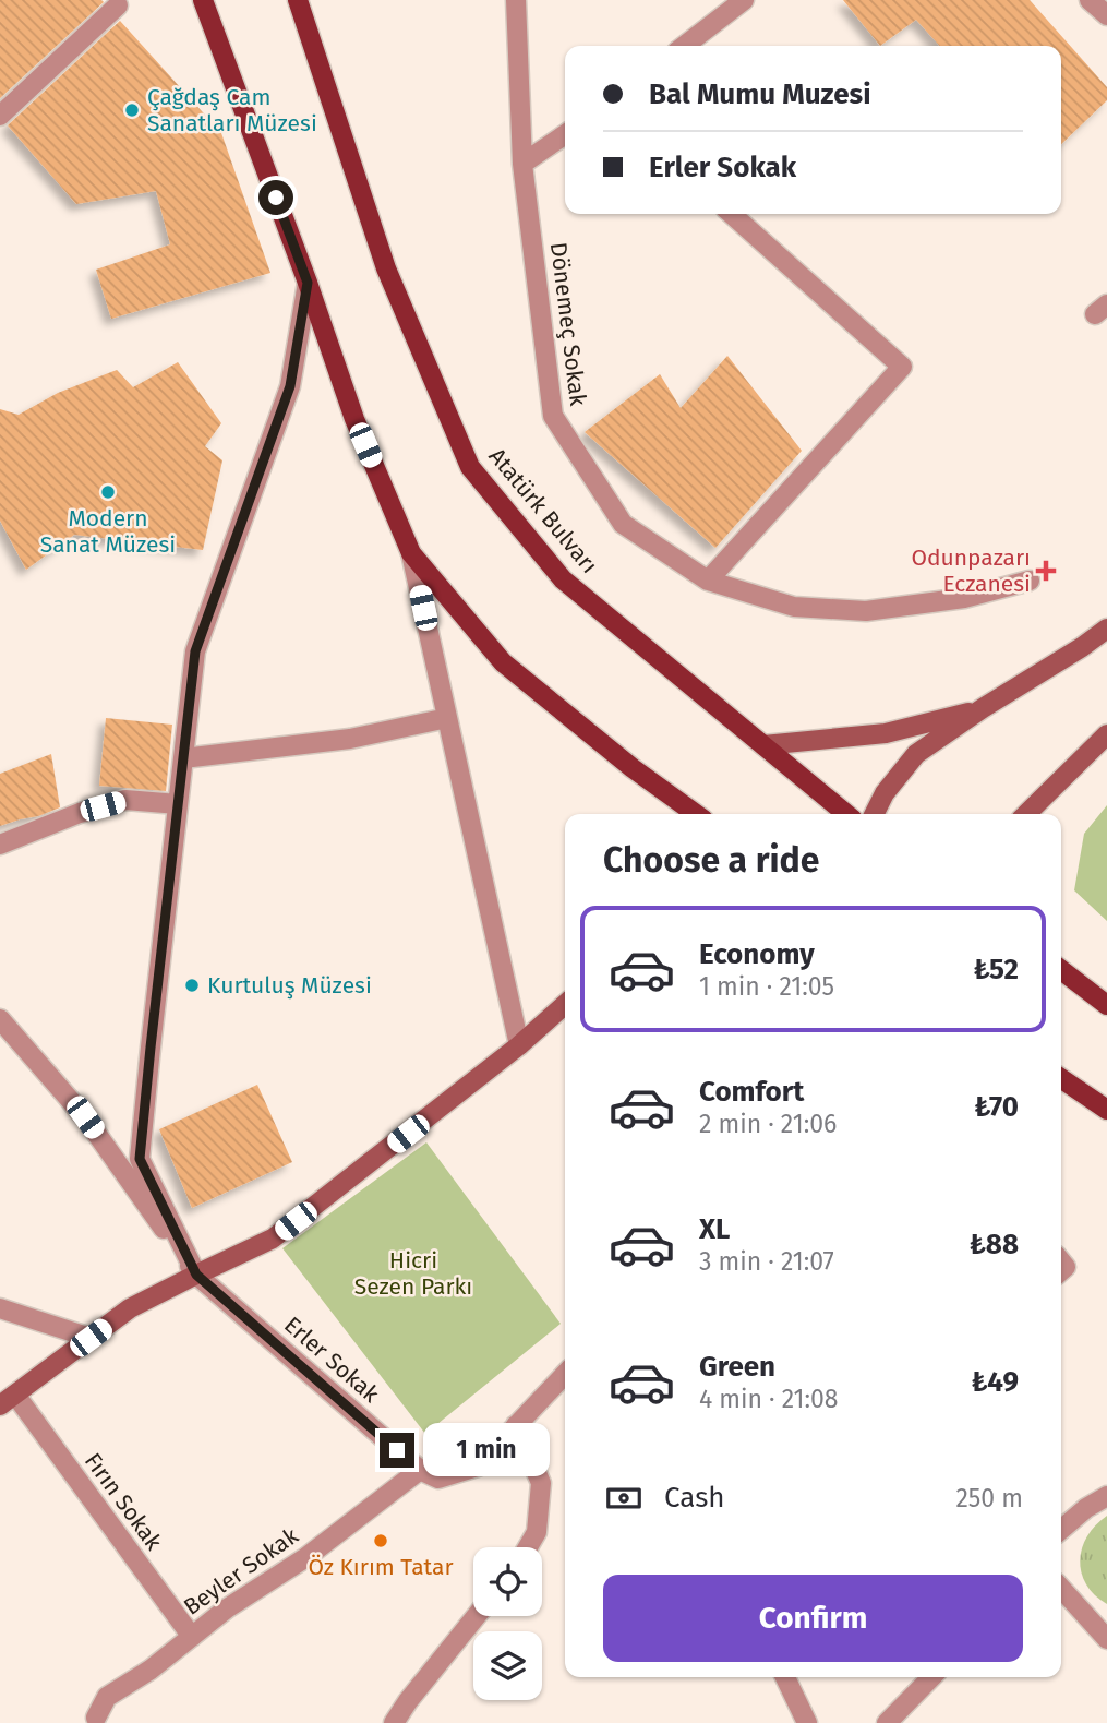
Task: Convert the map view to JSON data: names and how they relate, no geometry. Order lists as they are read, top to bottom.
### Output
{
  "streets": {
    "main road": ["Atatürk Bulvarı"],
    "street": [
      "Dönemeç Sokak",
      "Erler Sokak",
      "Fırın Sokak",
      "Beyler Sokak"
    ]
  },
  "crossings": [
    ["Erler Sokak", "Beyler Sokak"],
    ["Fırın Sokak", "Beyler Sokak"]
  ],
  "parks": ["Hicri Sezen Parkı"],
  "places": {
    "other": [
      "Çağdaş Cam Sanatları Müzesi",
      "Modern Sanat Müzesi",
      "Kurtuluş Müzesi",
      "Öz Kırım Tatar"
    ],
    "health": ["Odunpazarı Eczanesi"]
  },
  "page": {
    "banner": ["Bal Mumu Muzesi", "Erler Sokak"],
    "heading": "Choose a ride",
    "list": [
      {
        "name": "Economy",
        "note": "1 min · 21:05",
        "value": "₺52"
      },
      {
        "name": "Comfort",
        "note": "2 min · 21:06",
        "value": "₺70"
      },
      {
        "name": "XL",
        "note": "3 min · 21:07",
        "value": "₺88"
      },
      {
        "name": "Green",
        "note": "4 min · 21:08",
        "value": "₺49"
      }
    ],
    "bubble": "1 min",
    "pay": ["Cash", "250 m"],
    "buttons": "Confirm"
  }
}
